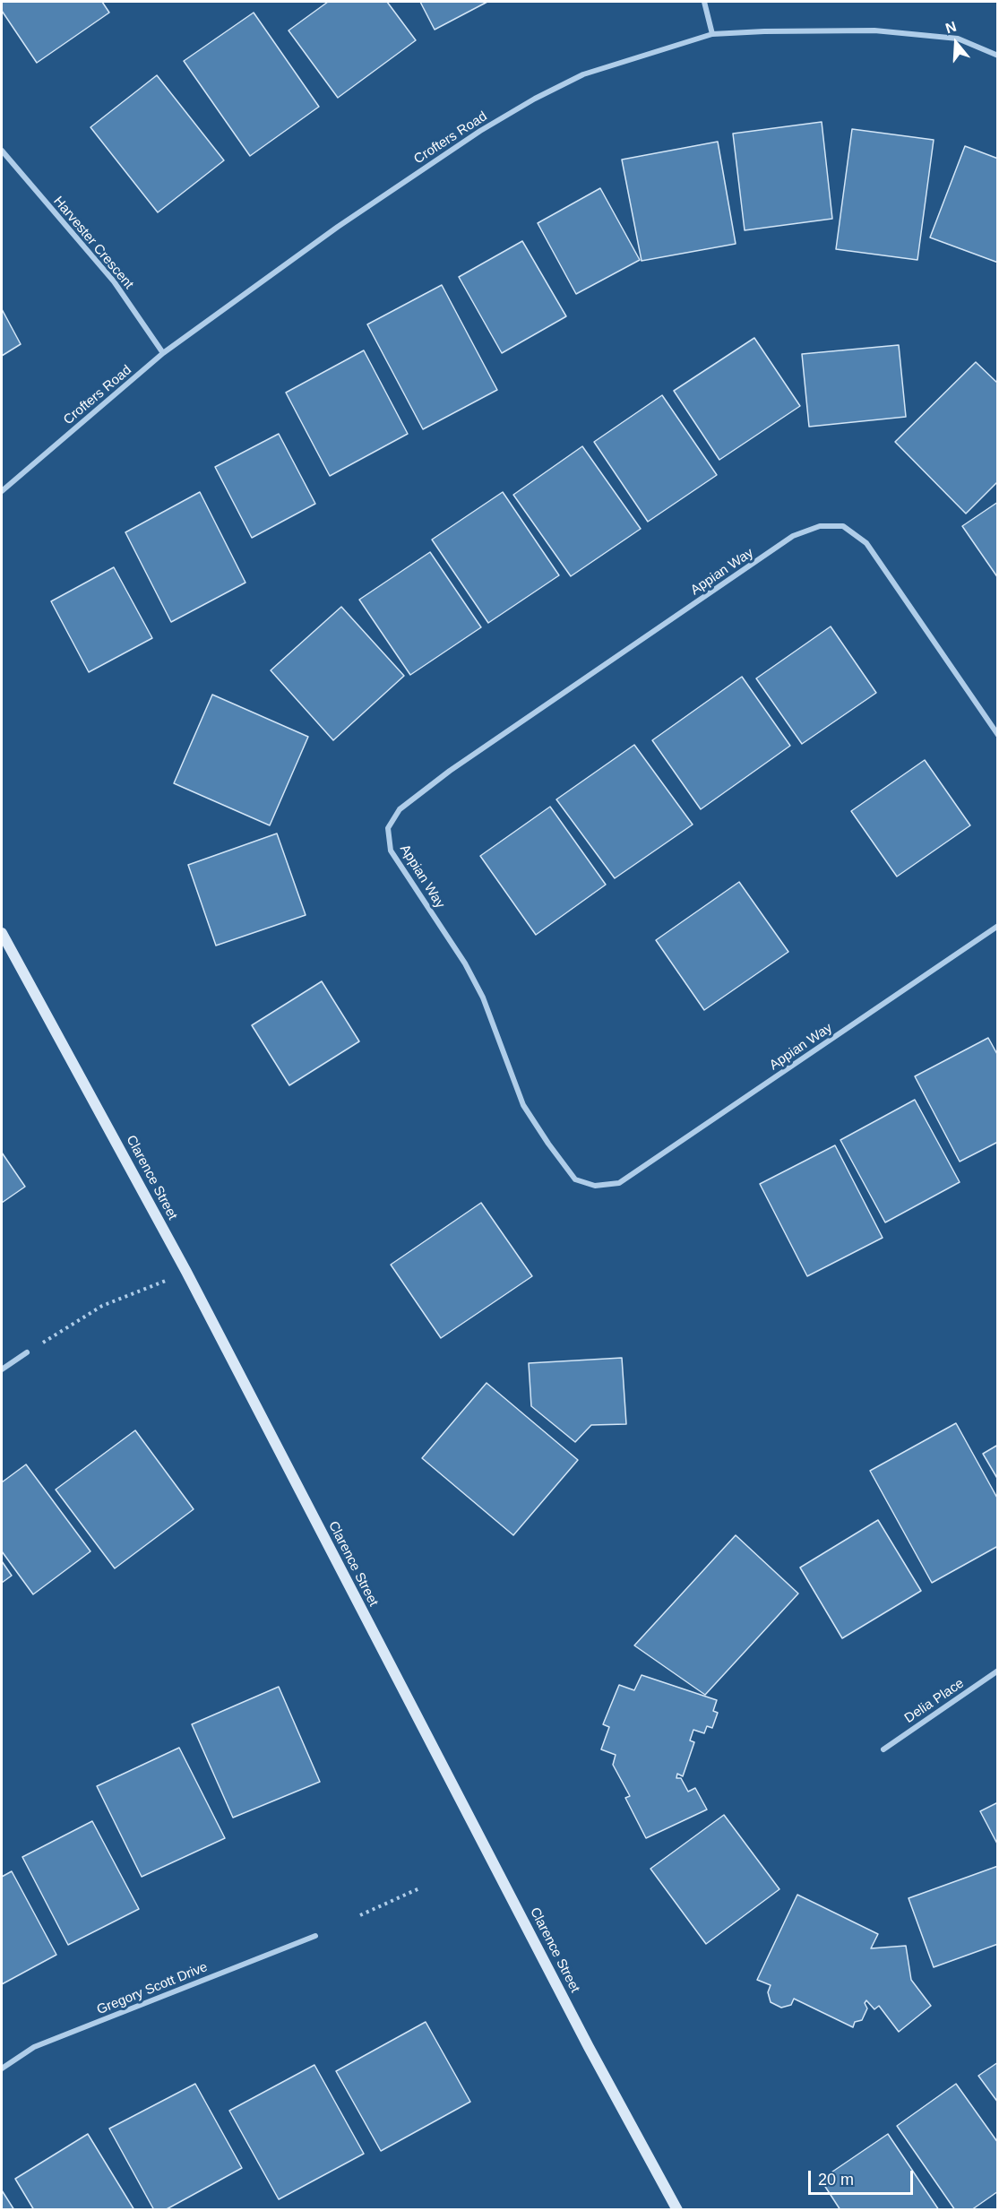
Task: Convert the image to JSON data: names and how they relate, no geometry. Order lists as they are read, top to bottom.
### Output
{
  "streets": {
    "street": [
      "Crofters Road",
      "Harvester Crescent",
      "Appian Way",
      "Clarence Street",
      "Delia Place",
      "Gregory Scott Drive"
    ]
  },
  "crossings": [
    ["Crofters Road", "Harvester Crescent"]
  ],
  "scale_bar": "20 m",
  "north": "top"
}
